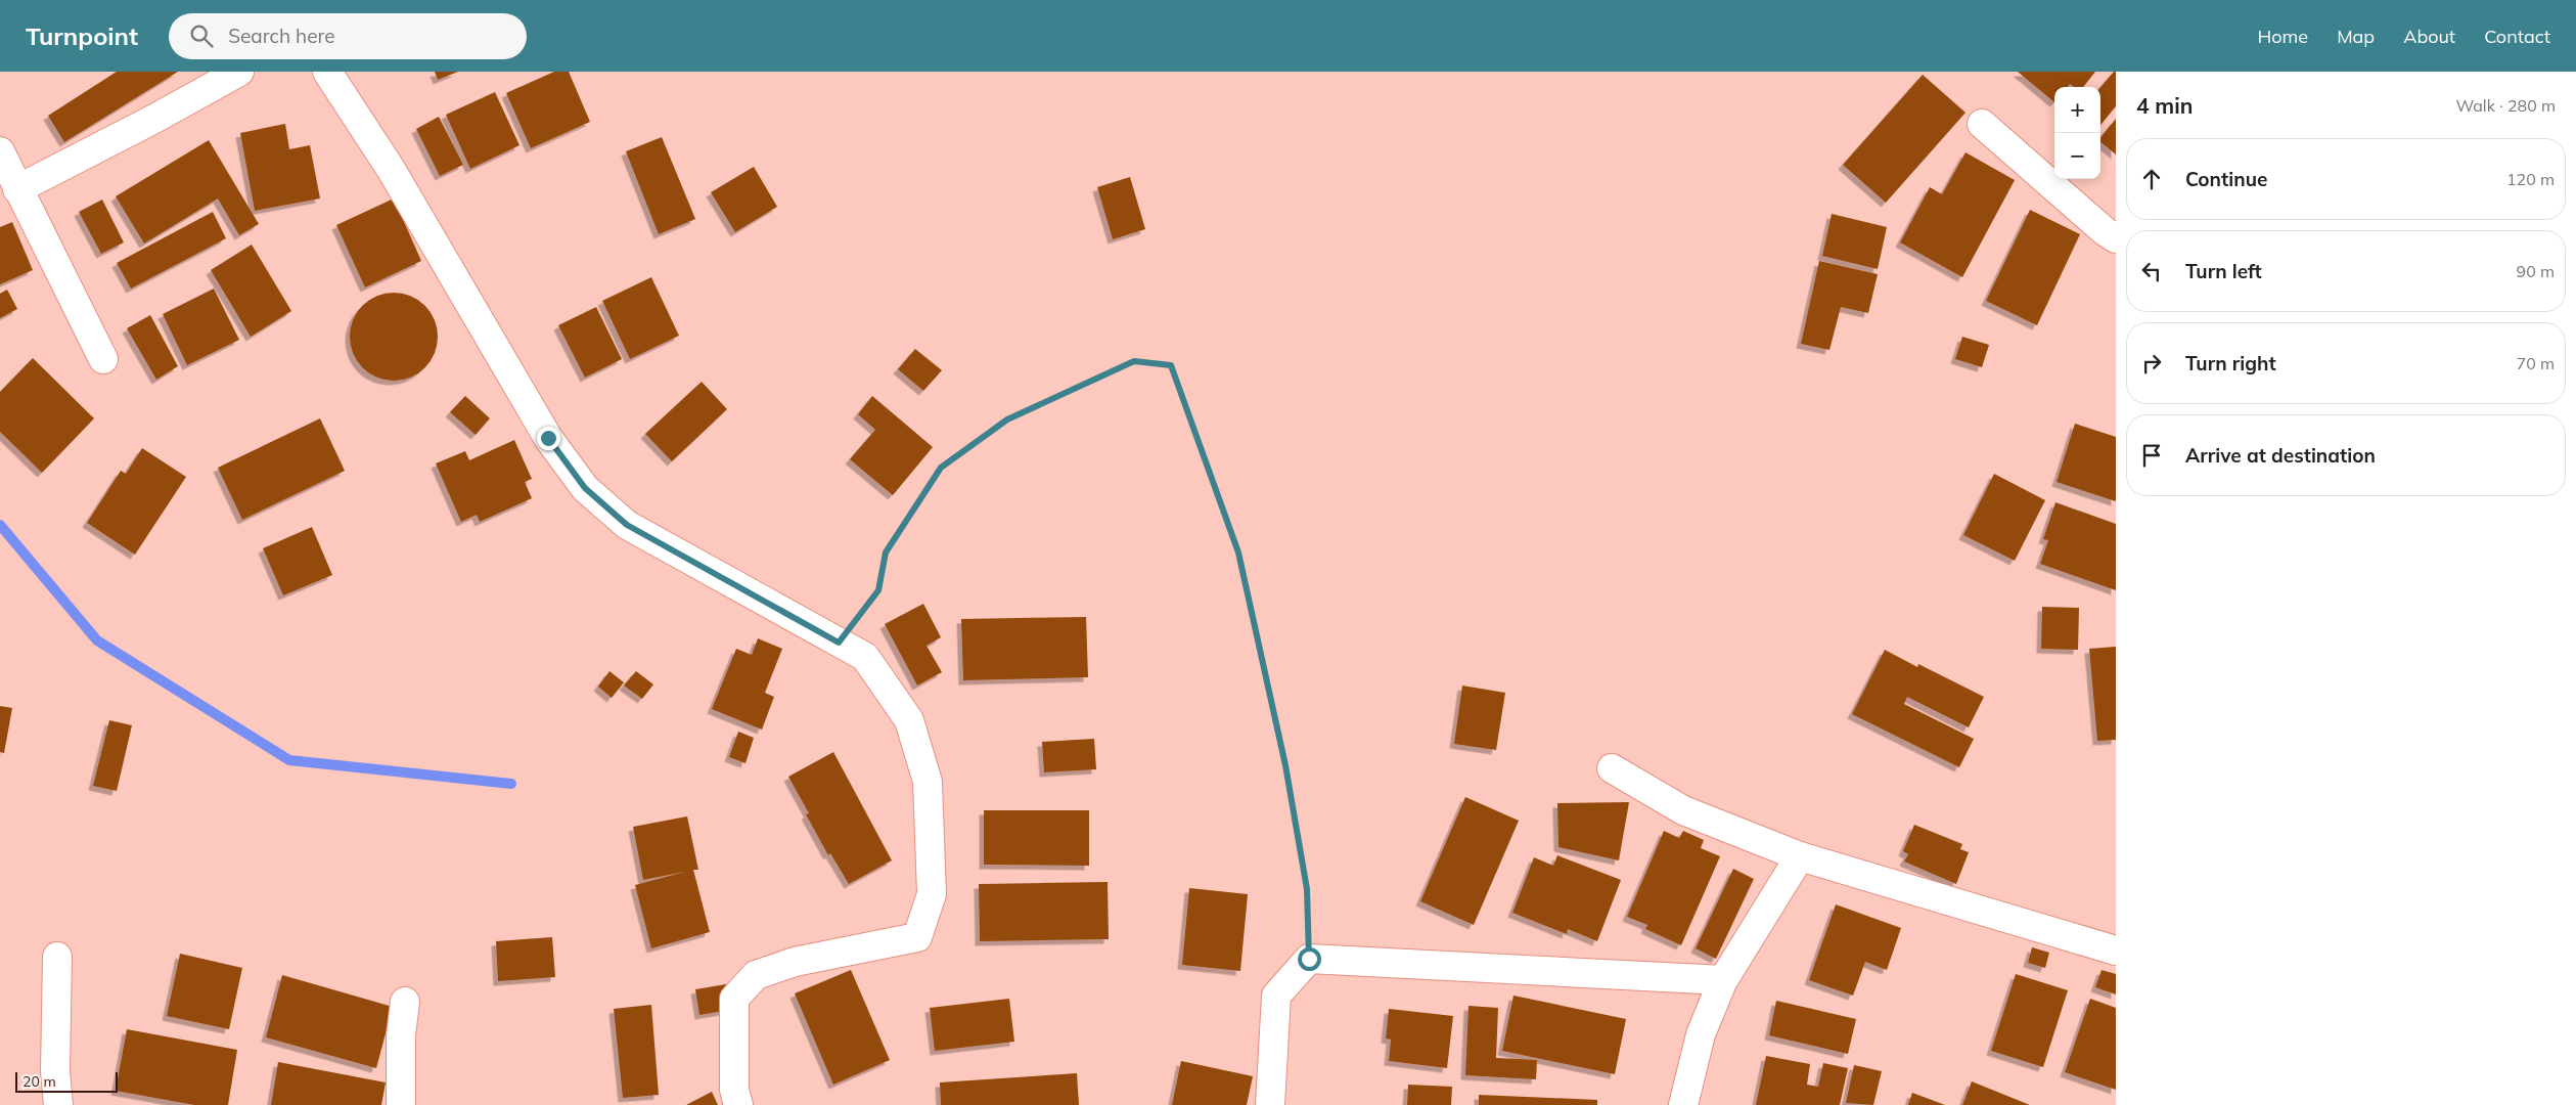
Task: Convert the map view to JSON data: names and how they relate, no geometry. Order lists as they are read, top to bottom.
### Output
{
  "scale_bar": "20 m",
  "page": {
    "header": "Turnpoint",
    "search": "Search here",
    "nav": [
      "Home",
      "Map",
      "About",
      "Contact"
    ],
    "heading": ["4 min", "Walk · 280 m"],
    "map_buttons": ["+", "−"],
    "list": [
      ["Continue", "120 m"],
      ["Turn left", "90 m"],
      ["Turn right", "70 m"],
      "Arrive at destination"
    ],
    "scale": "20 m"
  }
}
